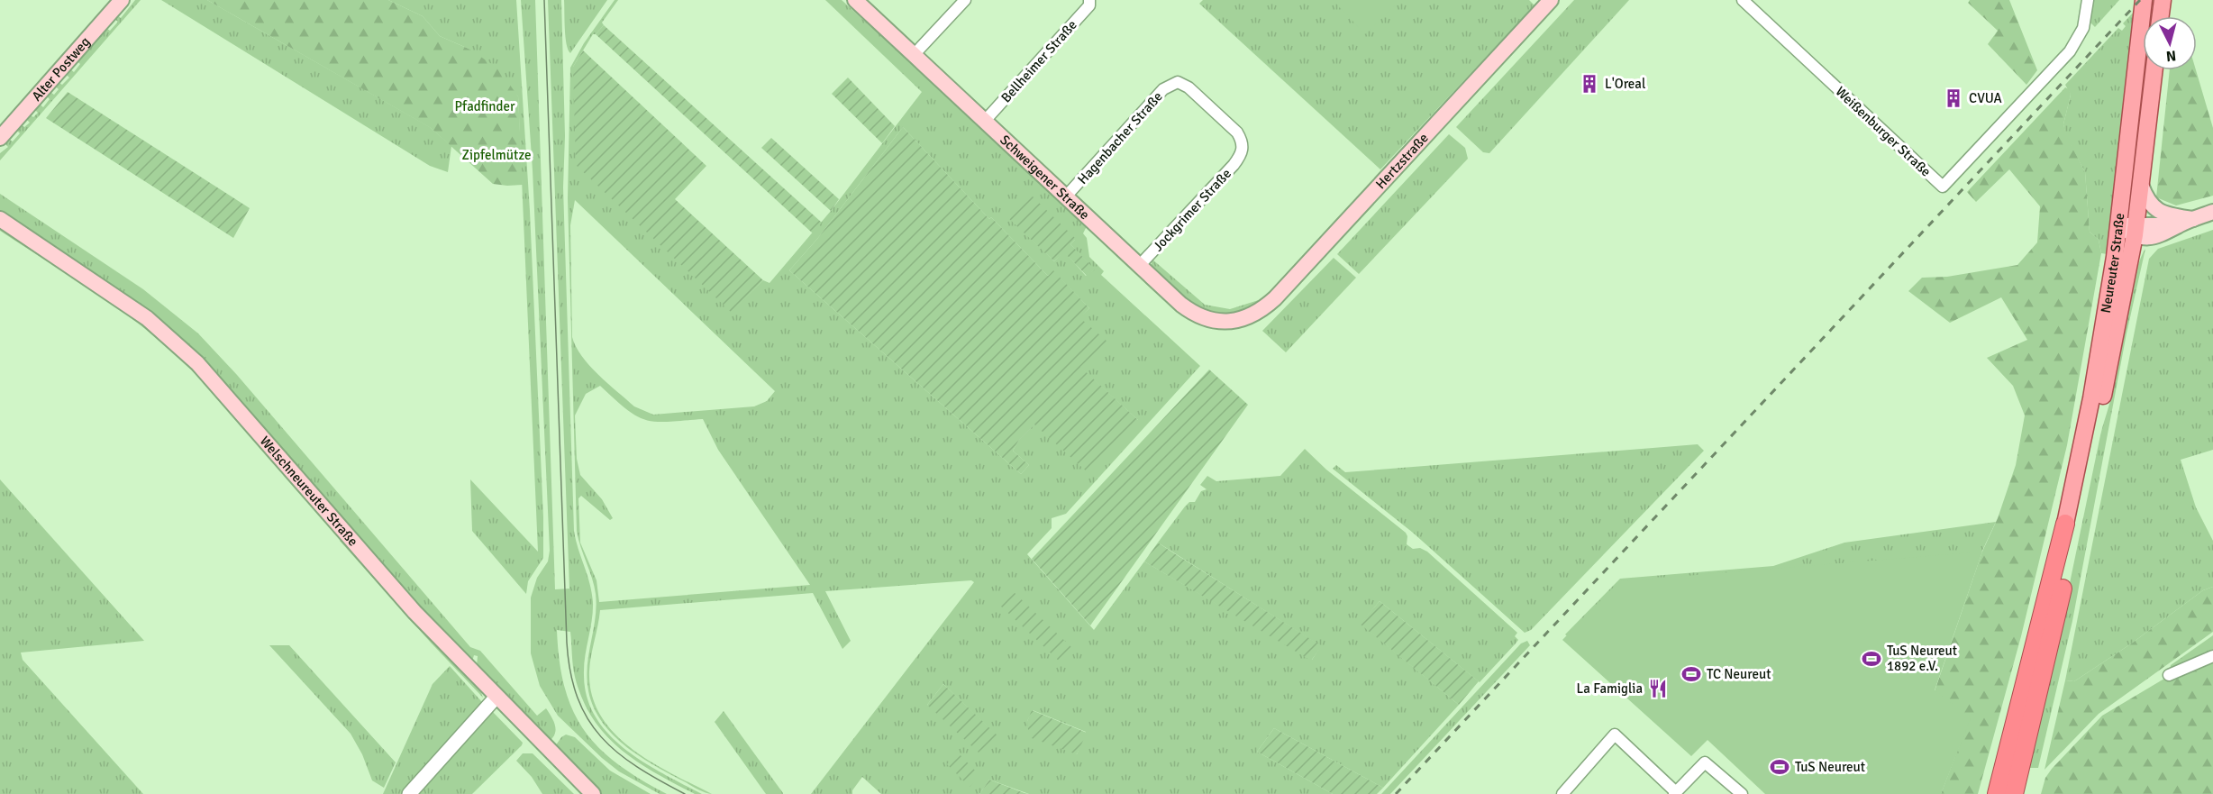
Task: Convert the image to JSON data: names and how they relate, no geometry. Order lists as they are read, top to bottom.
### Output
{
  "streets": {
    "main road": [
      "Alter Postweg",
      "Hertzstraße",
      "Schweigener Straße",
      "Neureuter Straße",
      "Welschneureuter Straße"
    ],
    "street": [
      "Bellheimer Straße",
      "Weißenburger Straße",
      "Hagenbacher Straße",
      "Jockgrimer Straße"
    ]
  },
  "crossings": [
    ["Bellheimer Straße", "Schweigener Straße"],
    ["Hagenbacher Straße", "Schweigener Straße"],
    ["Hagenbacher Straße", "Jockgrimer Straße"],
    ["Hertzstraße", "Schweigener Straße"],
    ["Schweigener Straße", "Jockgrimer Straße"]
  ],
  "parks": ["Pfadfinder", "Zipfelmütze"],
  "places": {
    "building": ["L'Oreal", "CVUA"],
    "sports": ["TuS Neureut 1892 e.V.", "TC Neureut", "TuS Neureut"],
    "restaurant": ["La Famiglia"]
  },
  "north": "bottom"
}
